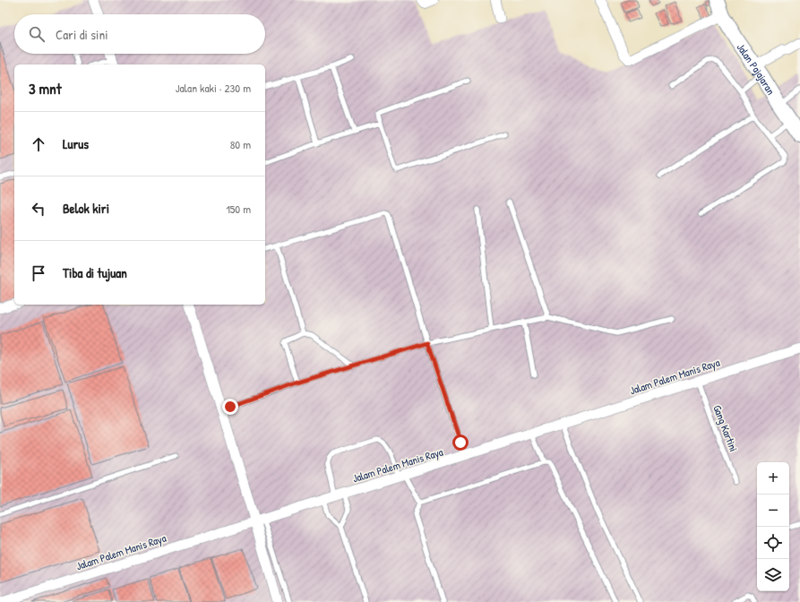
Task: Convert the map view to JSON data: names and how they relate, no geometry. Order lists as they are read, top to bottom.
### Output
{
  "streets": {
    "main road": ["Jalan Pajajaran"],
    "street": ["Jalam Palem Manis Raya"],
    "lane": ["Gang Kartini"]
  },
  "crossings": [
    ["Jalam Palem Manis Raya", "Gang Kartini"]
  ],
  "page": {
    "search": "Cari di sini",
    "heading": ["3 mnt", "Jalan kaki · 230 m"],
    "list": [
      ["Lurus", "80 m"],
      ["Belok kiri", "150 m"],
      "Tiba di tujuan"
    ],
    "map_buttons": ["+", "−"]
  }
}
